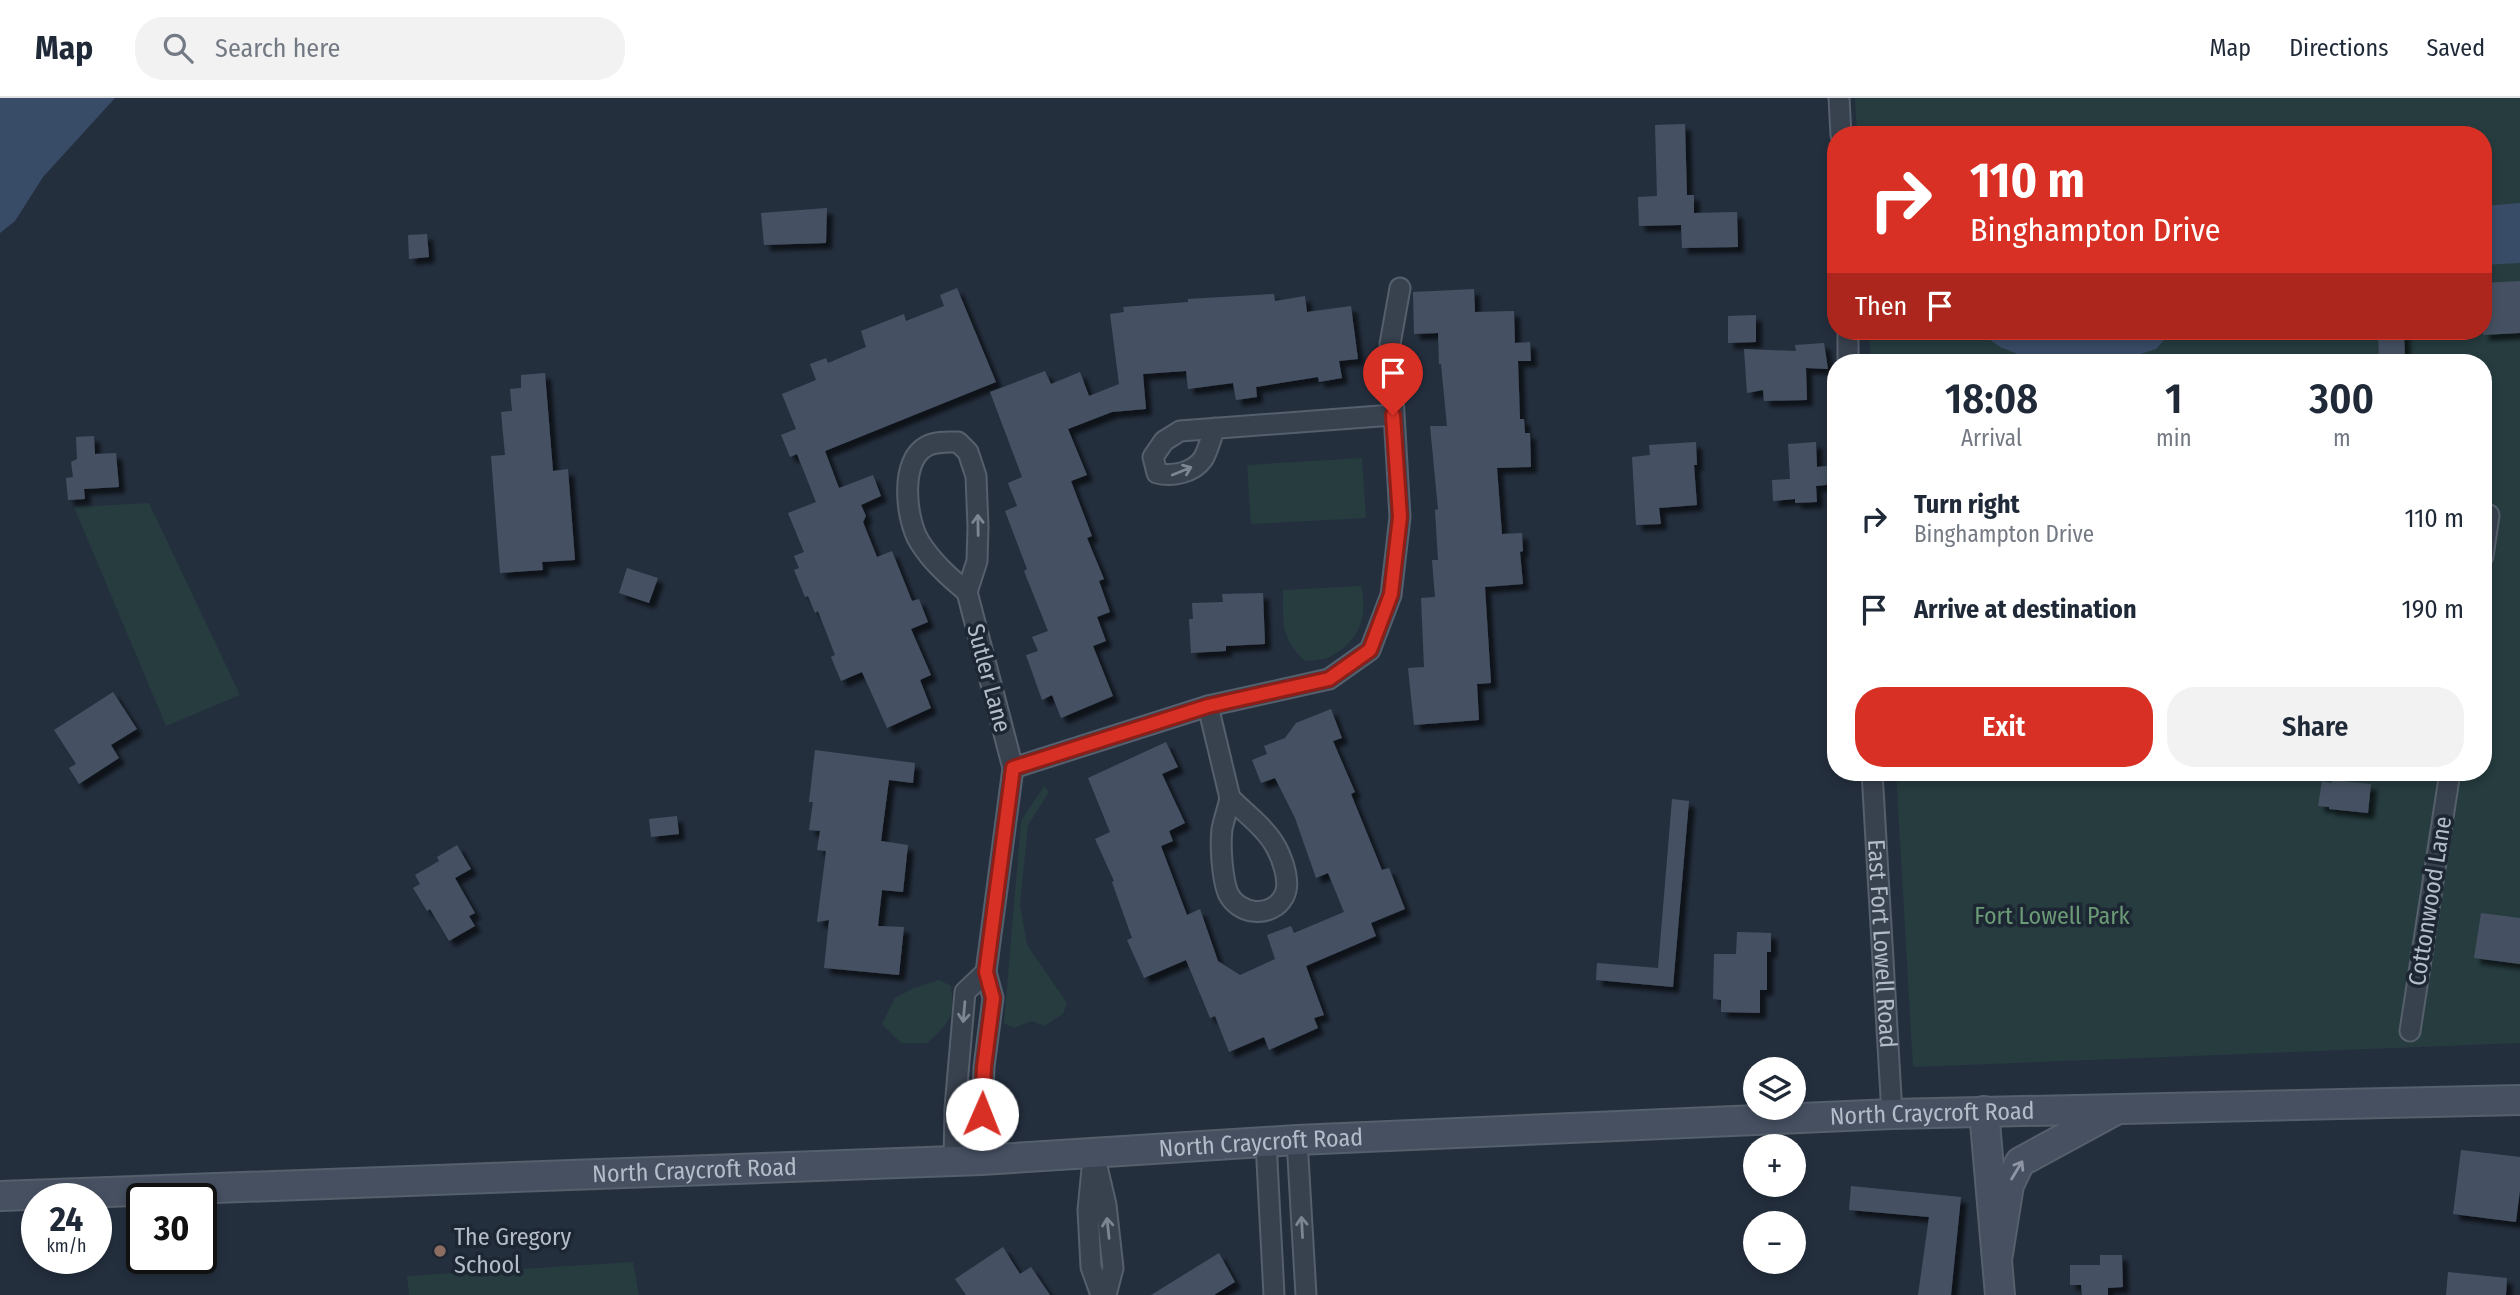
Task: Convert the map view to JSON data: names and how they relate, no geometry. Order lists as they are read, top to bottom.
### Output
{
  "streets": {
    "main road": ["North Craycroft Road"],
    "street": ["Sutler Lane", "Cottonwood Lane", "East Fort Lowell Road"]
  },
  "crossings": [
    ["Sutler Lane", "North Craycroft Road"],
    ["East Fort Lowell Road", "North Craycroft Road"]
  ],
  "parks": ["Fort Lowell Park"],
  "places": ["The Gregory School"],
  "page": {
    "header": "Map",
    "search": "Search here",
    "nav": ["Map", "Directions", "Saved"],
    "turn": ["110 m", "Binghampton Drive"],
    "then": "Then",
    "eta": [
      "18:08",
      "Arrival",
      "1",
      "min",
      "300",
      "m"
    ],
    "list": [
      {
        "name": "Turn right",
        "note": "Binghampton Drive",
        "value": "110 m"
      },
      {
        "name": "Arrive at destination",
        "value": "190 m"
      }
    ],
    "buttons": ["Exit", "Share"],
    "map_buttons": ["+", "−"],
    "speed": "24 km/h",
    "limit": "30"
  }
}
